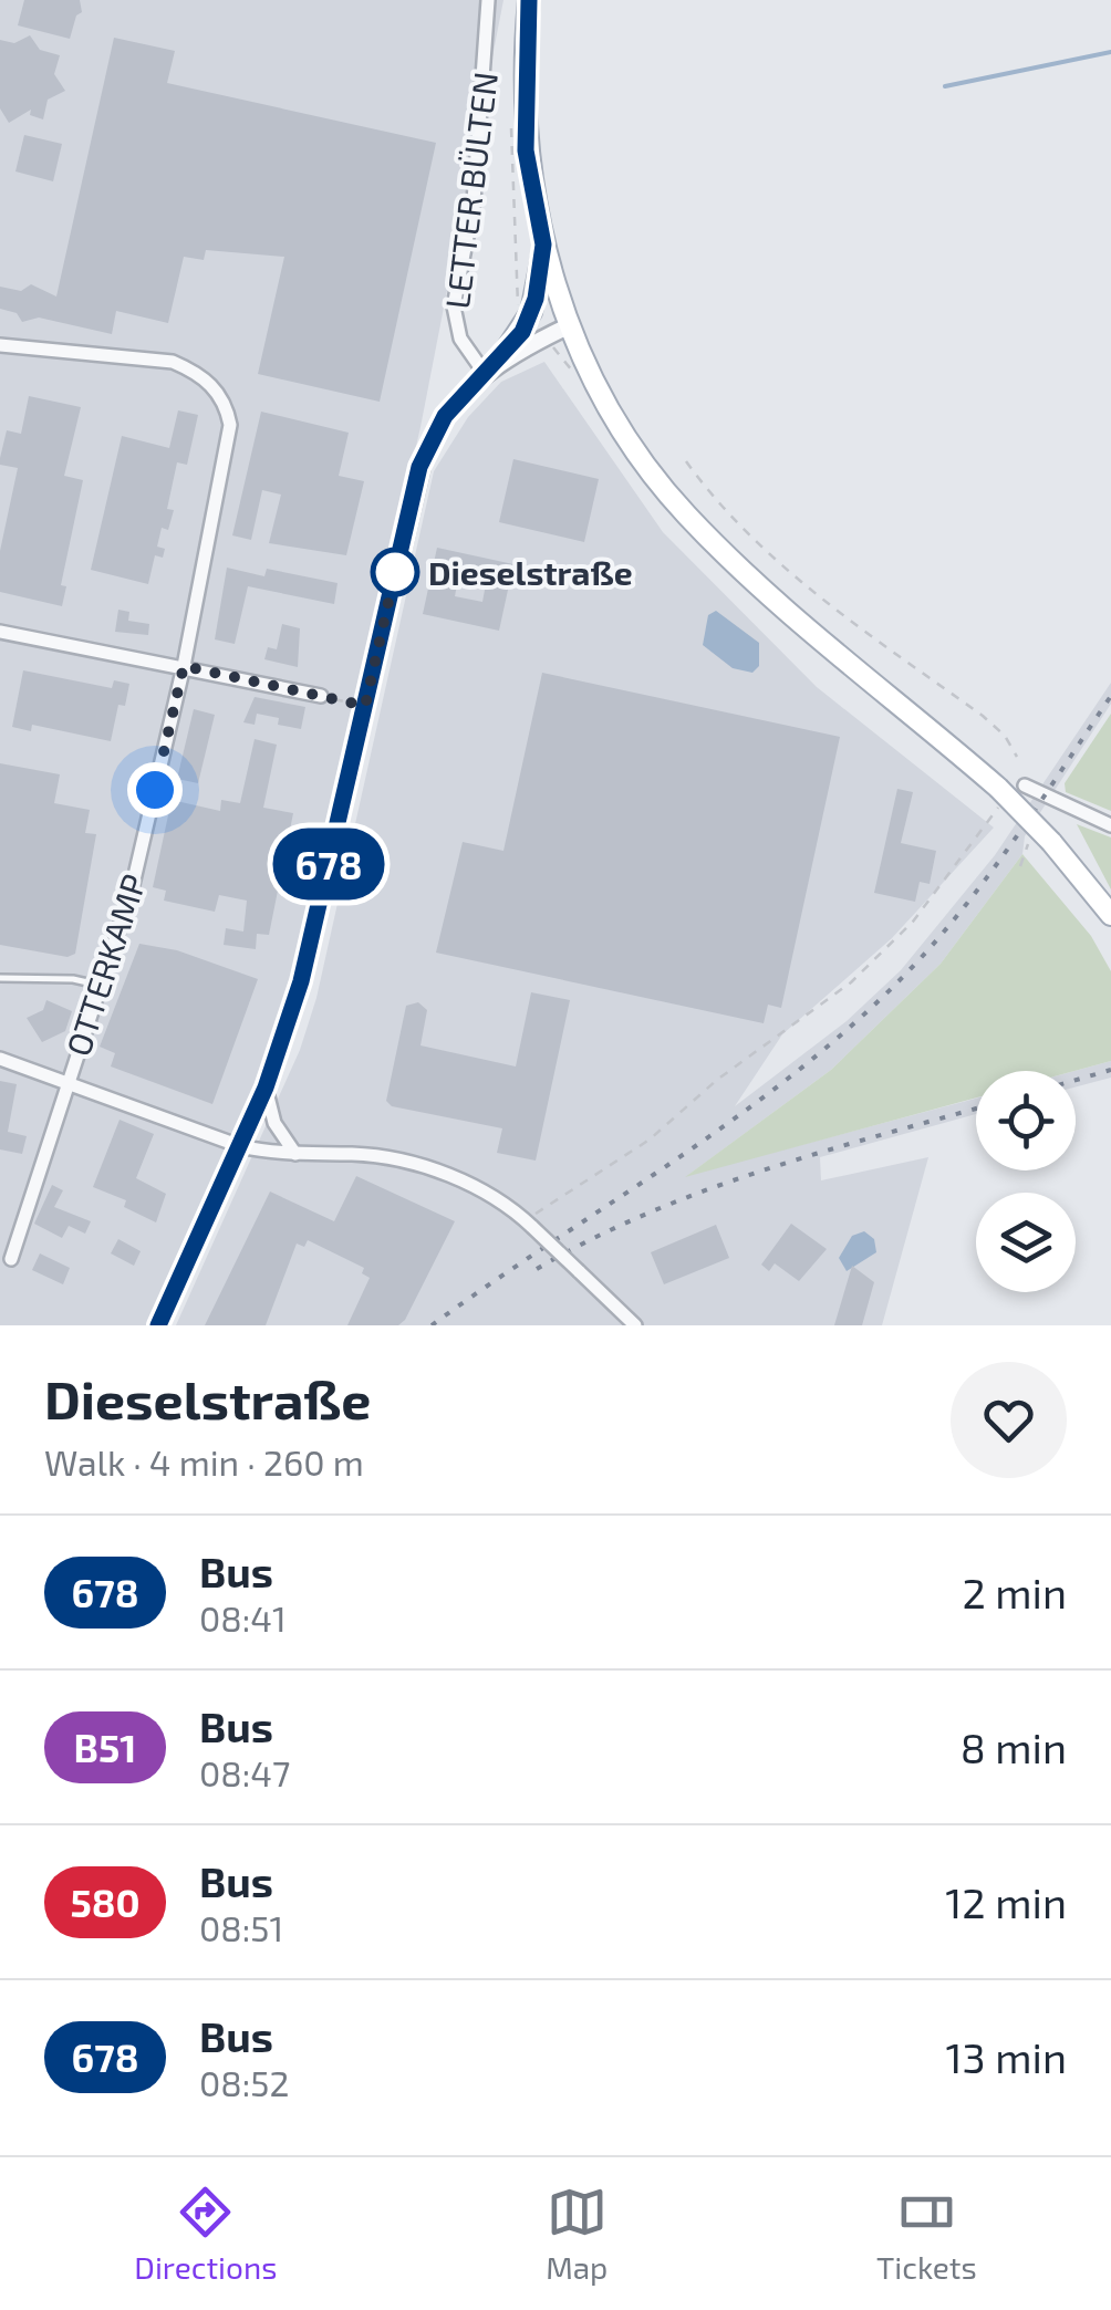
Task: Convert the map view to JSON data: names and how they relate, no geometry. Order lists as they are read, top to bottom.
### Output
{
  "streets": {
    "street": ["LETTER BÜLTEN", "OTTERKAMP"]
  },
  "places": ["Dieselstraße"],
  "lines": ["bus line 678"],
  "page": {
    "on_map": "678",
    "heading": ["Dieselstraße", "Walk · 4 min · 260 m"],
    "list": [
      {
        "mark": "678",
        "name": "Bus",
        "note": "08:41",
        "value": "2 min"
      },
      {
        "mark": "B51",
        "name": "Bus",
        "note": "08:47",
        "value": "8 min"
      },
      {
        "mark": "580",
        "name": "Bus",
        "note": "08:51",
        "value": "12 min"
      },
      {
        "mark": "678",
        "name": "Bus",
        "note": "08:52",
        "value": "13 min"
      }
    ],
    "tabs": ["Directions", "Map", "Tickets"]
  }
}
